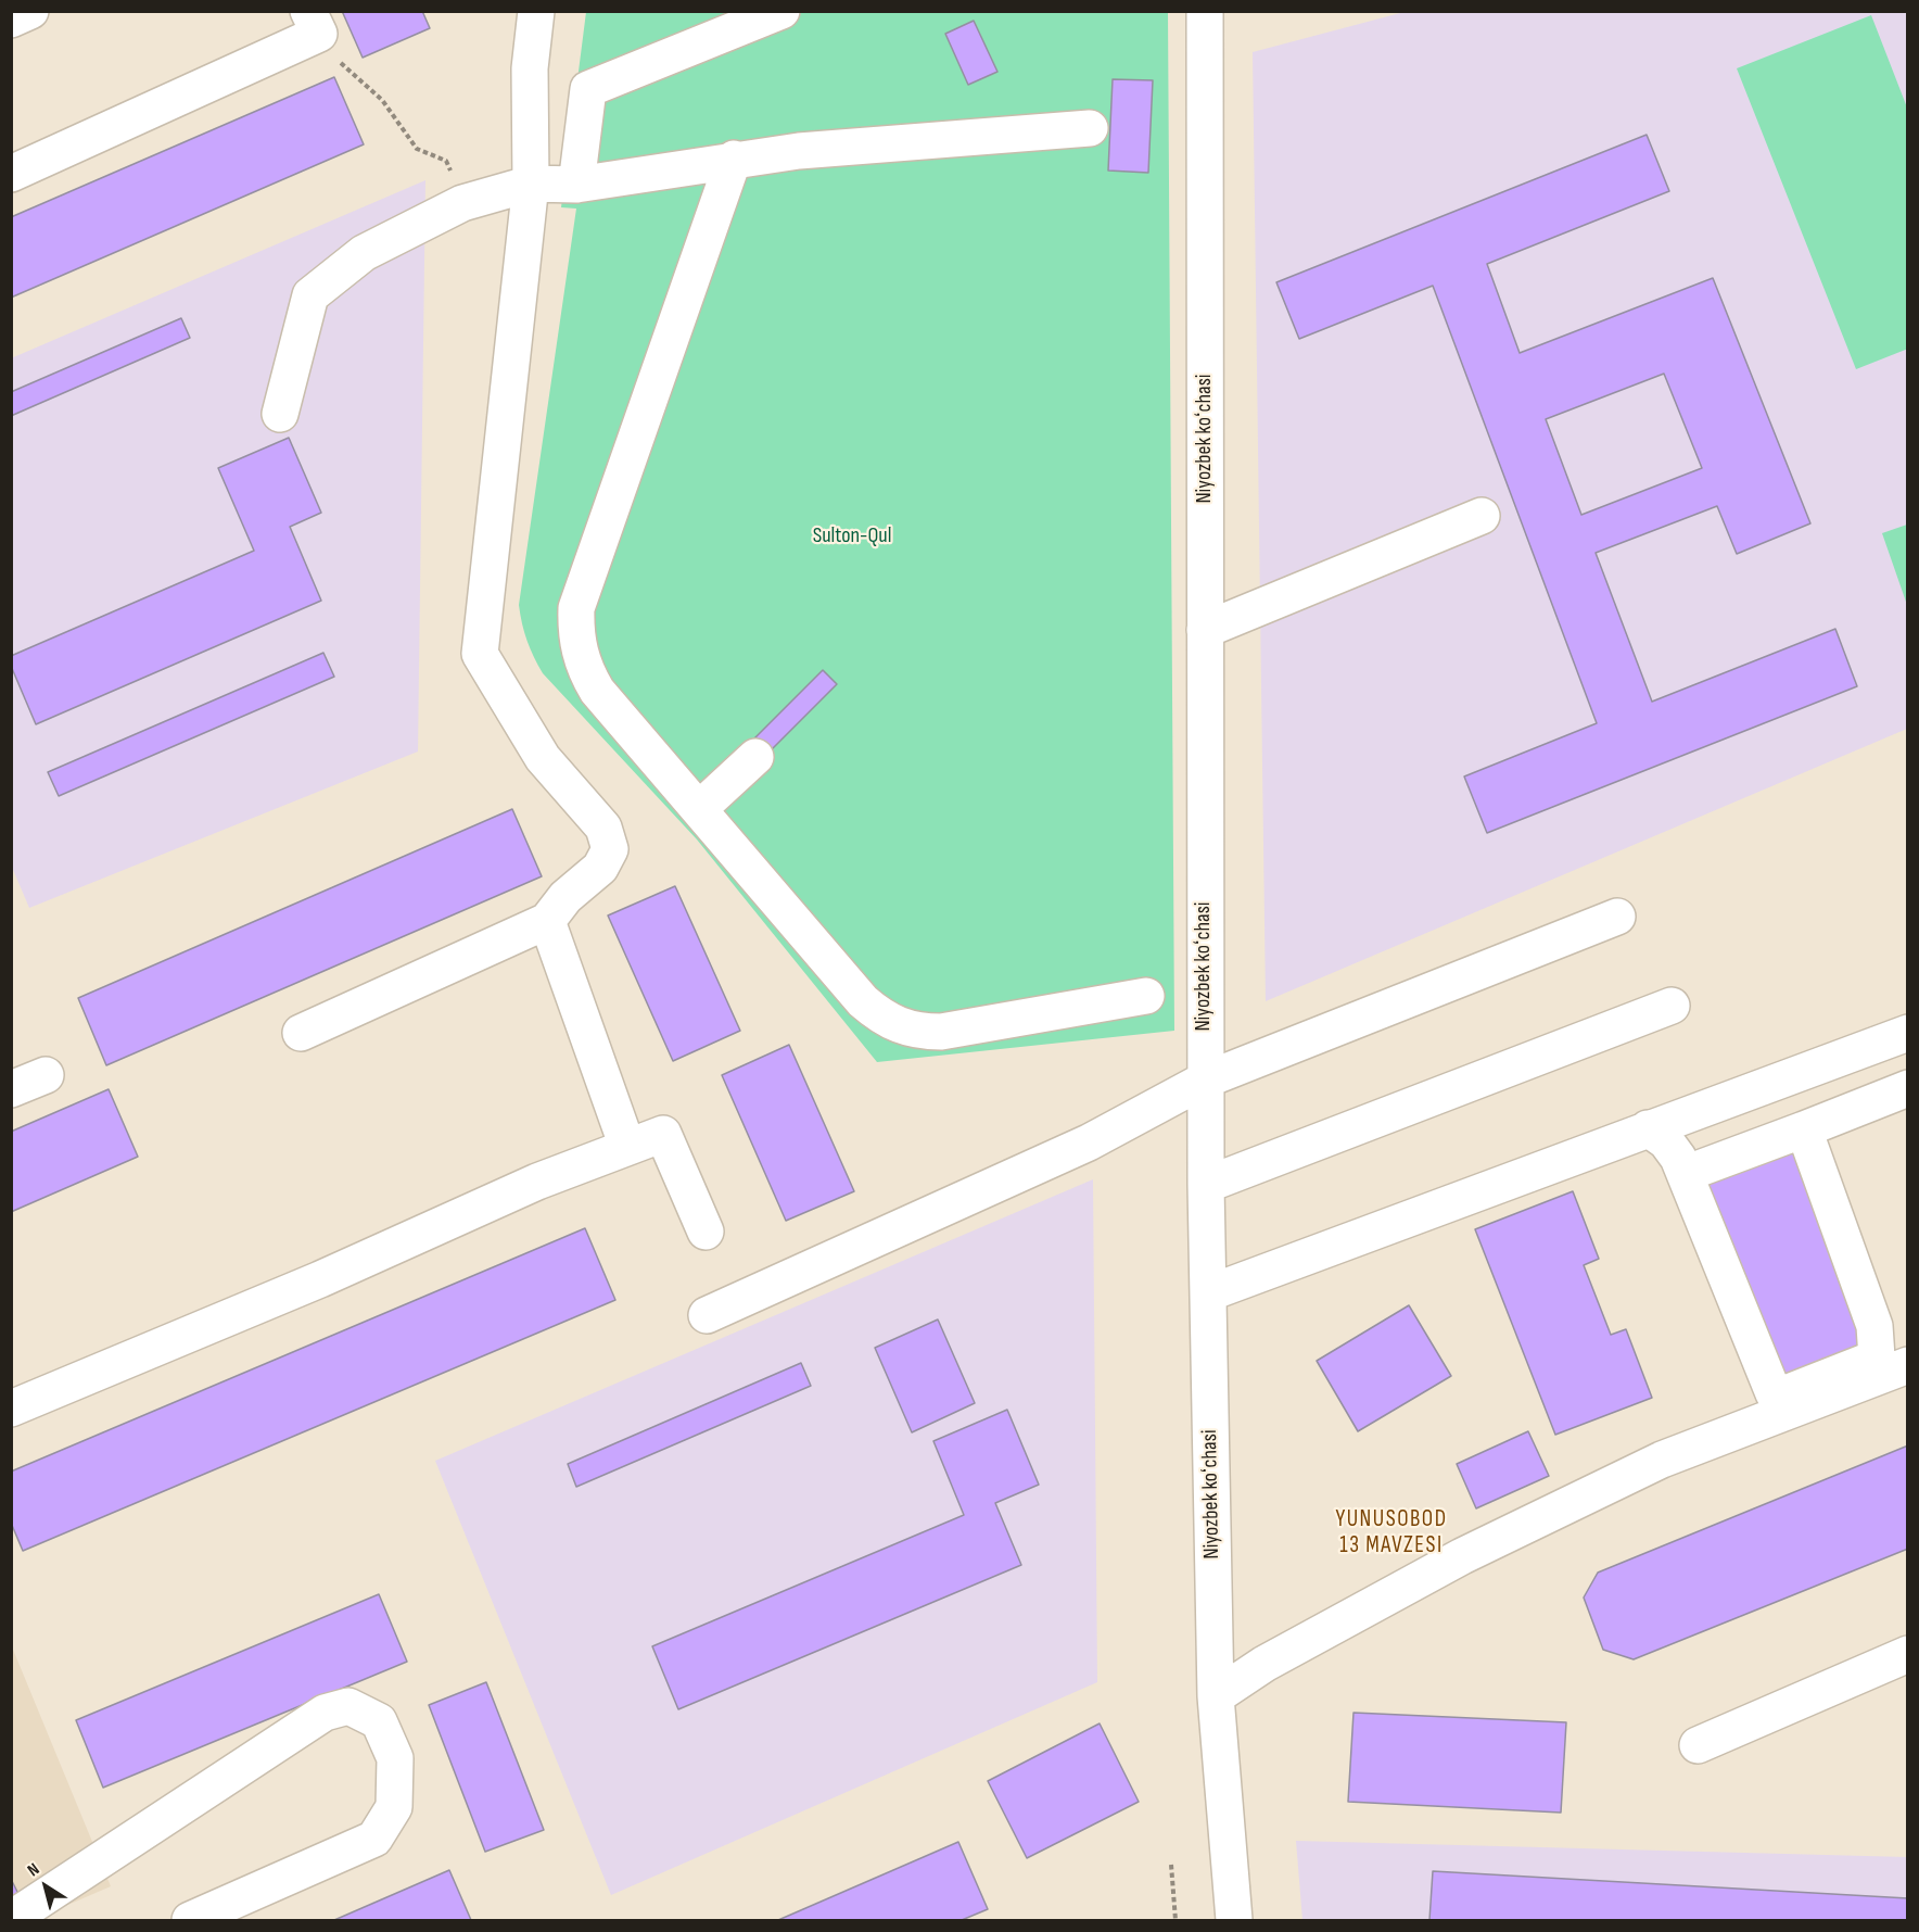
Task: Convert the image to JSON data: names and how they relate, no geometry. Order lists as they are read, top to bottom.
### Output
{
  "streets": {
    "street": ["Niyozbek koʻchasi"]
  },
  "districts": ["YUNUSOBOD 13 MAVZESI"],
  "parks": ["Sulton-Qul"],
  "north": "top left"
}
